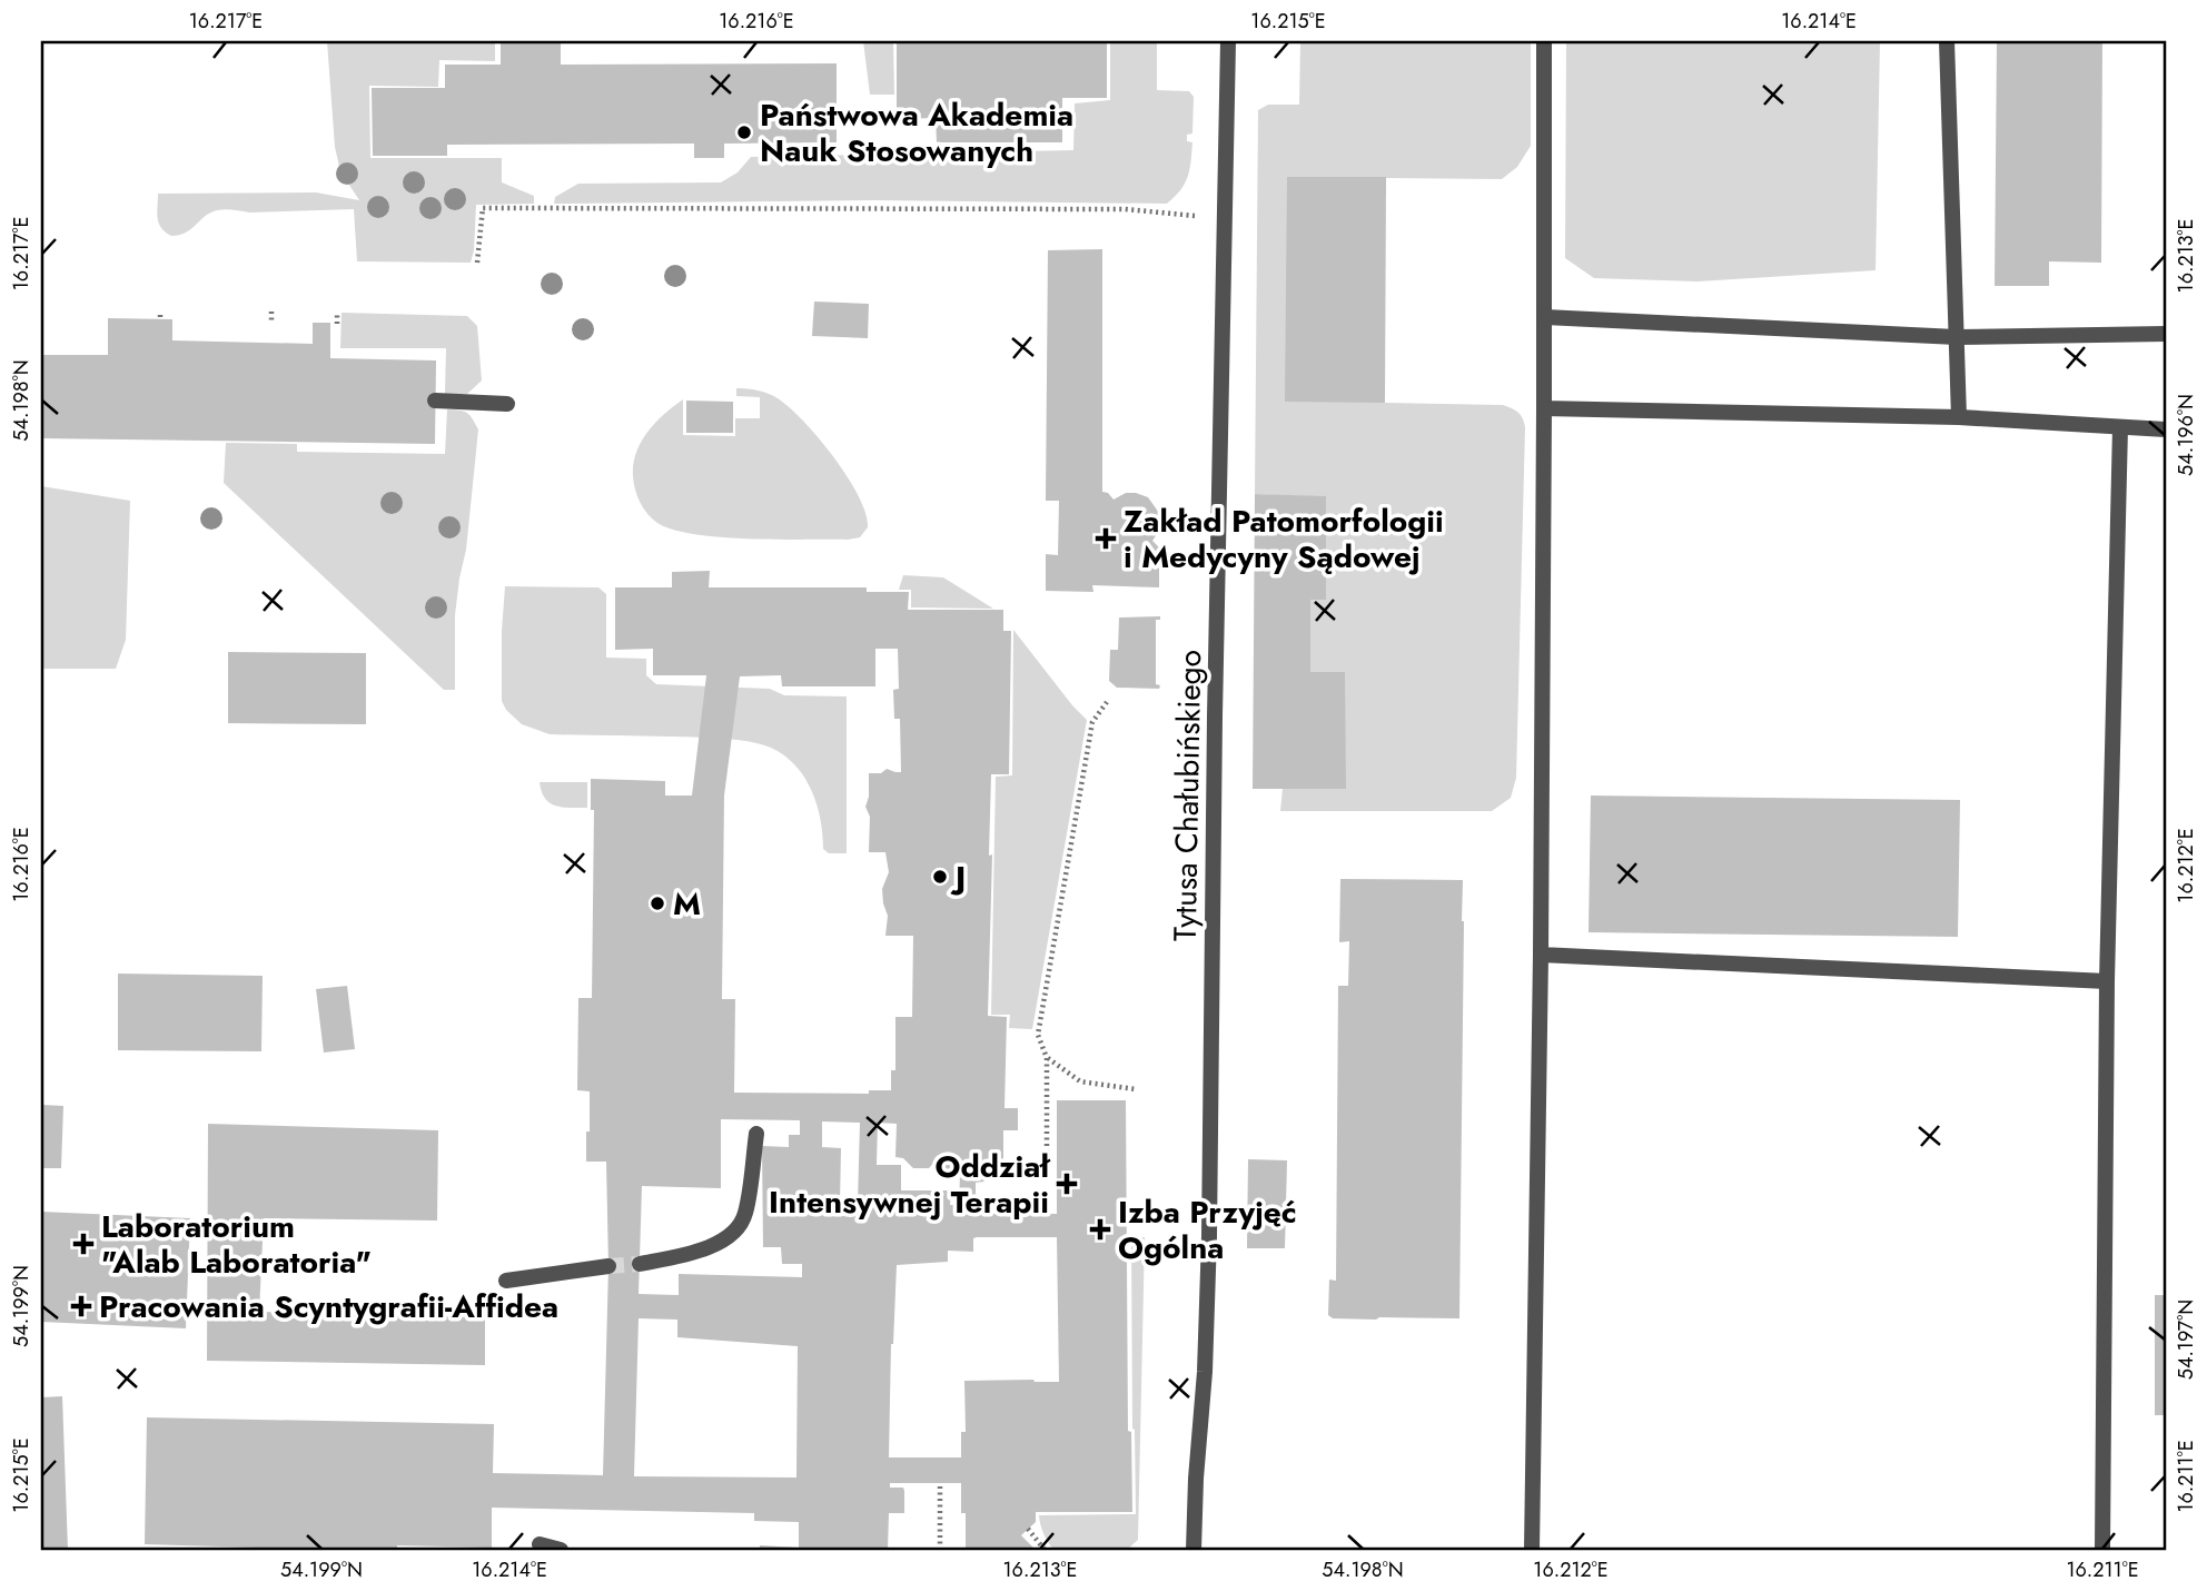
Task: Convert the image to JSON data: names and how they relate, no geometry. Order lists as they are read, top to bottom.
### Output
{
  "streets": {
    "street": ["Tytusa Chałubińskiego"]
  },
  "places": {
    "other": ["Państwowa Akademia Nauk Stosowanych", "J", "M"],
    "health": [
      "Zakład Patomorfologii i Medycyny Sądowej",
      "Oddział Intensywnej Terapii",
      "Izba Przyjęć Ogólna",
      "Laboratorium \"Alab Laboratoria\"",
      "Pracowania Scyntygrafii-Affidea"
    ]
  },
  "coordinates": [
    "16.217°E",
    "16.216°E",
    "16.215°E",
    "16.214°E",
    "16.213°E",
    "54.198°N",
    "54.196°N",
    "16.212°E",
    "54.199°N",
    "54.197°N",
    "16.211°E"
  ]
}
